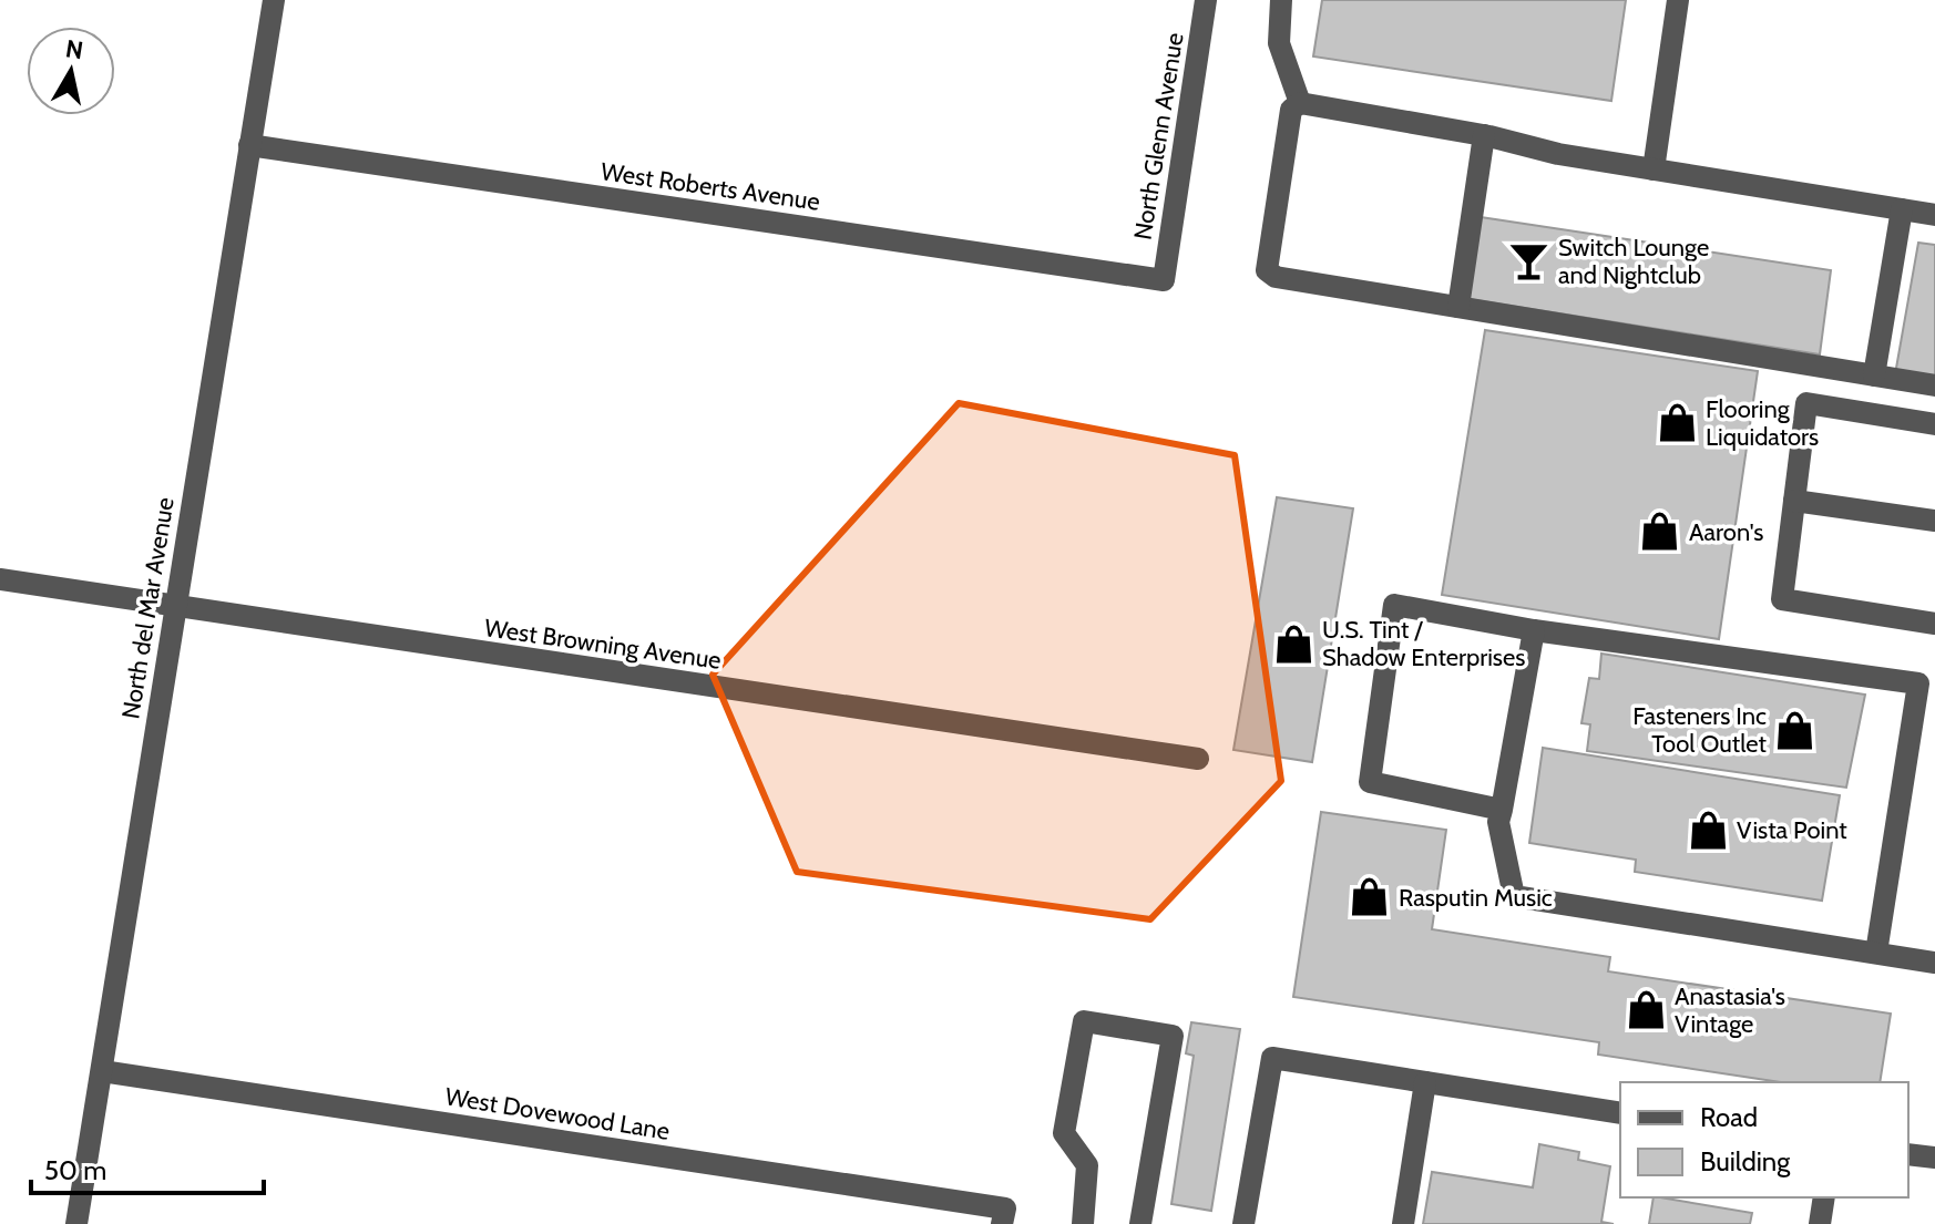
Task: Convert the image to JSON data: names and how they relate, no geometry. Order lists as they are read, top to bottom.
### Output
{
  "streets": {
    "street": [
      "North Glenn Avenue",
      "West Roberts Avenue",
      "North del Mar Avenue",
      "West Browning Avenue",
      "West Dovewood Lane"
    ]
  },
  "crossings": [
    ["North Glenn Avenue", "West Roberts Avenue"],
    ["West Roberts Avenue", "North del Mar Avenue"],
    ["North del Mar Avenue", "West Browning Avenue"],
    ["North del Mar Avenue", "West Dovewood Lane"]
  ],
  "places": {
    "bar": ["Switch Lounge and Nightclub"],
    "shop": [
      "Flooring Liquidators",
      "Aaron's",
      "U.S. Tint / Shadow Enterprises",
      "Fasteners Inc Tool Outlet",
      "Vista Point",
      "Rasputin Music",
      "Anastasia's Vintage"
    ]
  },
  "legend": ["Road", "Building"],
  "scale_bar": "50 m",
  "north": "top"
}
